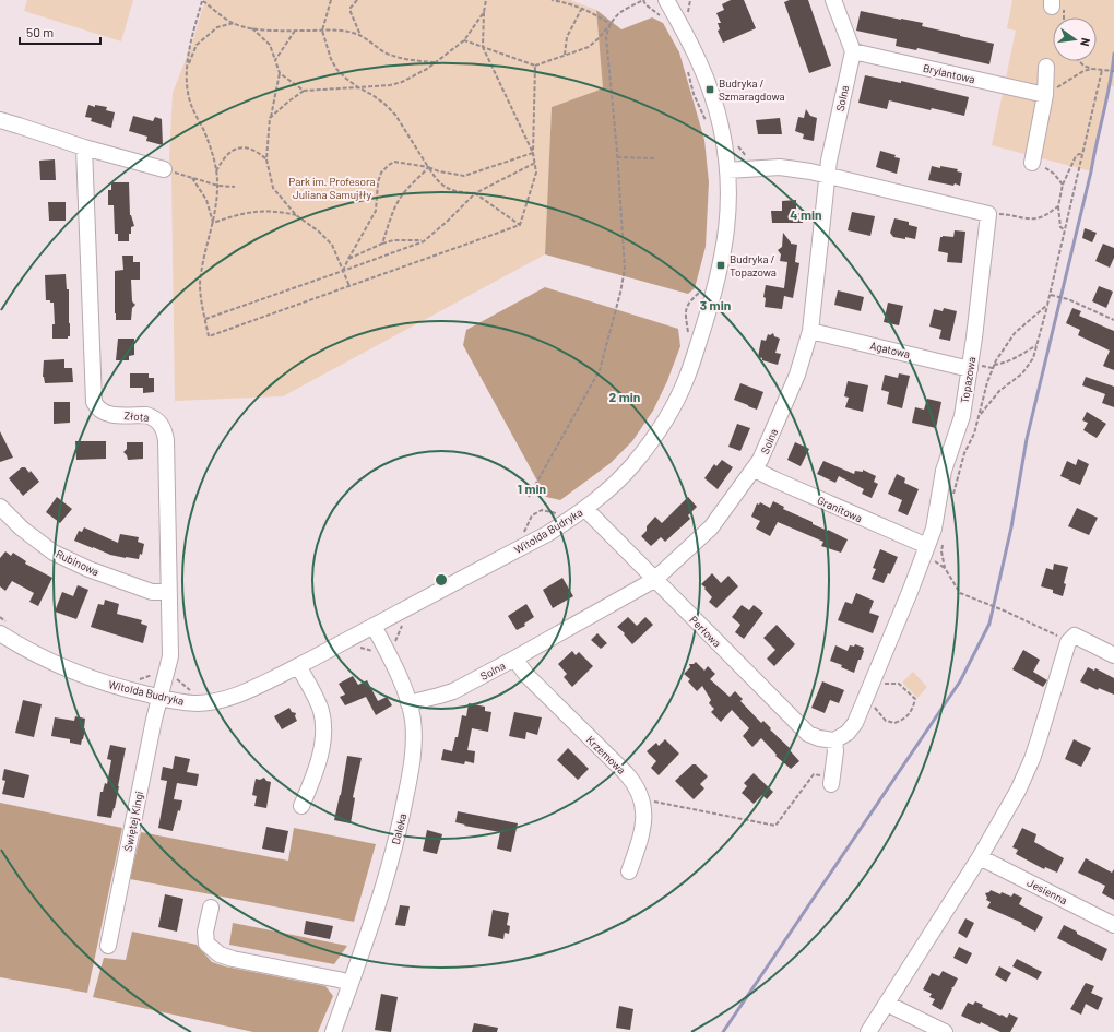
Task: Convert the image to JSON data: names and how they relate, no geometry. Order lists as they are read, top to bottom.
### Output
{
  "streets": {
    "street": [
      "Brylantowa",
      "Solna",
      "Agatowa",
      "Topazowa",
      "Złota",
      "Granitowa",
      "Witolda Budryka",
      "Rubinowa",
      "Perłowa",
      "Krzemowa",
      "Świętej Kingi",
      "Daleka",
      "Jesienna"
    ]
  },
  "crossings": [
    ["Brylantowa", "Solna"],
    ["Solna", "Agatowa"],
    ["Solna", "Granitowa"],
    ["Solna", "Perłowa"],
    ["Solna", "Krzemowa"],
    ["Solna", "Daleka"],
    ["Agatowa", "Topazowa"],
    ["Topazowa", "Granitowa"],
    ["Topazowa", "Perłowa"],
    ["Złota", "Witolda Budryka"],
    ["Złota", "Rubinowa"],
    ["Złota", "Świętej Kingi"],
    ["Witolda Budryka", "Perłowa"],
    ["Witolda Budryka", "Świętej Kingi"],
    ["Witolda Budryka", "Daleka"]
  ],
  "parks": ["Park im. Profesora Juliana Samujłły"],
  "places": {
    "transit": ["Budryka / Szmaragdowa", "Budryka / Topazowa"]
  },
  "scale_bar": "50 m",
  "north": "right",
  "rings": [
    "4 min",
    "3 min",
    "2 min",
    "1 min"
  ]
}
